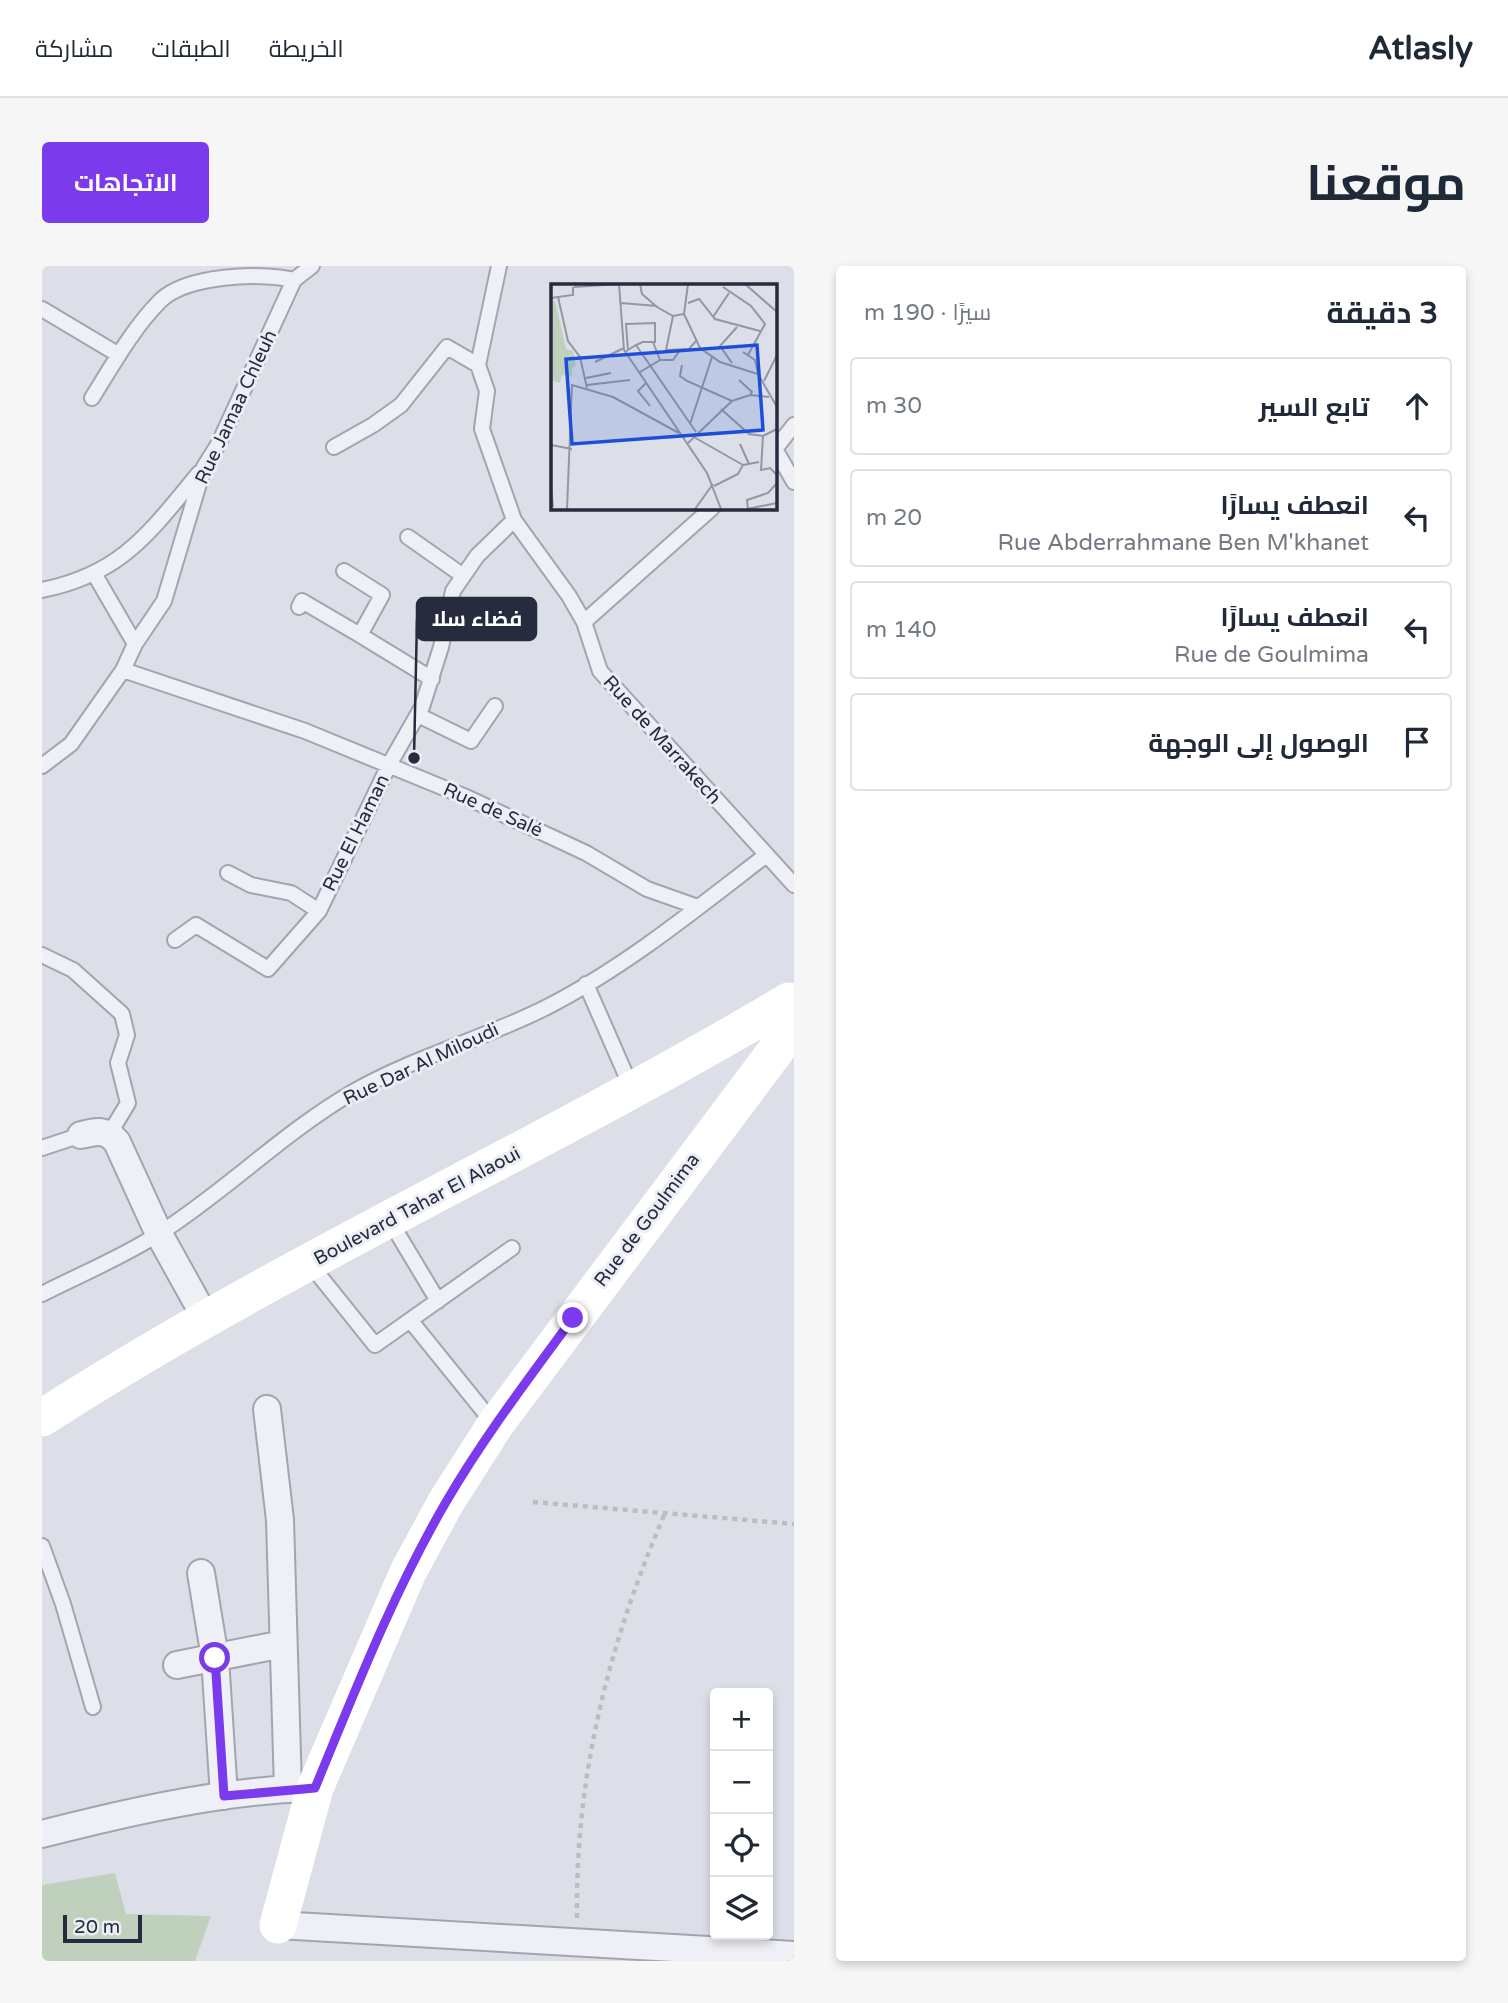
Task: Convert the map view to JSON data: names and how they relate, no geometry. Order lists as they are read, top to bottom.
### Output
{
  "streets": {
    "street": ["Boulevard Tahar El Alaoui", "Rue de Goulmima"],
    "lane": [
      "Rue Jamaa Chleuh",
      "Rue de Marrakech",
      "Rue de Salé",
      "Rue El Haman",
      "Rue Dar Al Miloudi"
    ]
  },
  "crossings": [
    ["Rue Jamaa Chleuh", "Rue de Salé"],
    ["Rue de Marrakech", "Rue El Haman"],
    ["Rue de Marrakech", "Rue Dar Al Miloudi"],
    ["Rue de Salé", "Rue El Haman"],
    ["Rue de Salé", "Rue Dar Al Miloudi"],
    ["Boulevard Tahar El Alaoui", "Rue de Goulmima"]
  ],
  "places": ["فضاء سلا"],
  "scale_bar": "20 m",
  "page": {
    "header": "Atlasly",
    "nav": ["الخريطة", "الطبقات", "مشاركة"],
    "title": "موقعنا",
    "buttons": "الاتجاهات",
    "heading": ["3 دقيقة", "سيرًا · 190 m"],
    "list": [
      ["تابع السير", "30 m"],
      ["انعطف يسارًا", "Rue Abderrahmane Ben M'khanet", "20 m"],
      ["انعطف يسارًا", "Rue de Goulmima", "140 m"],
      "الوصول إلى الوجهة"
    ],
    "map_buttons": ["+", "−"],
    "scale": "20 m"
  }
}
